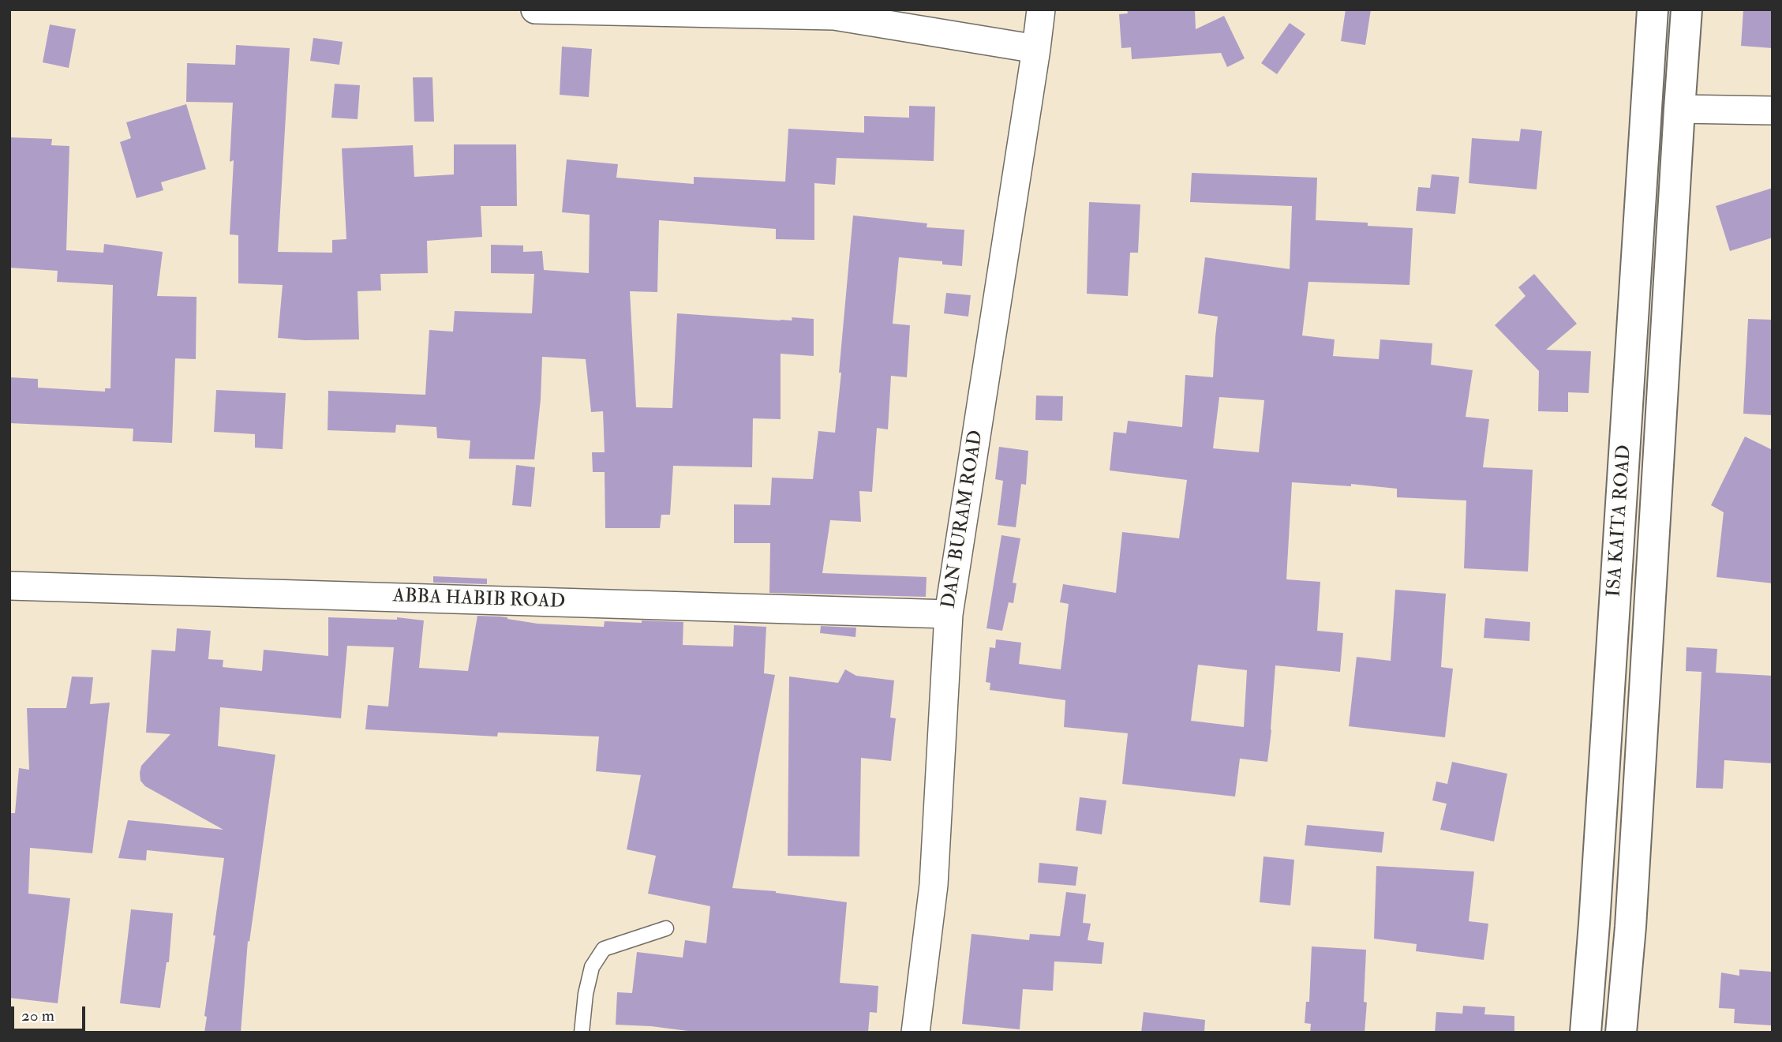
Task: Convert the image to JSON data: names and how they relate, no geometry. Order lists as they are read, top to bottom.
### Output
{
  "streets": {
    "main road": ["ISA KAITA ROAD"],
    "street": ["DAN BURAM ROAD", "ABBA HABIB ROAD"]
  },
  "crossings": [
    ["DAN BURAM ROAD", "ABBA HABIB ROAD"]
  ],
  "scale_bar": "20 m"
}
